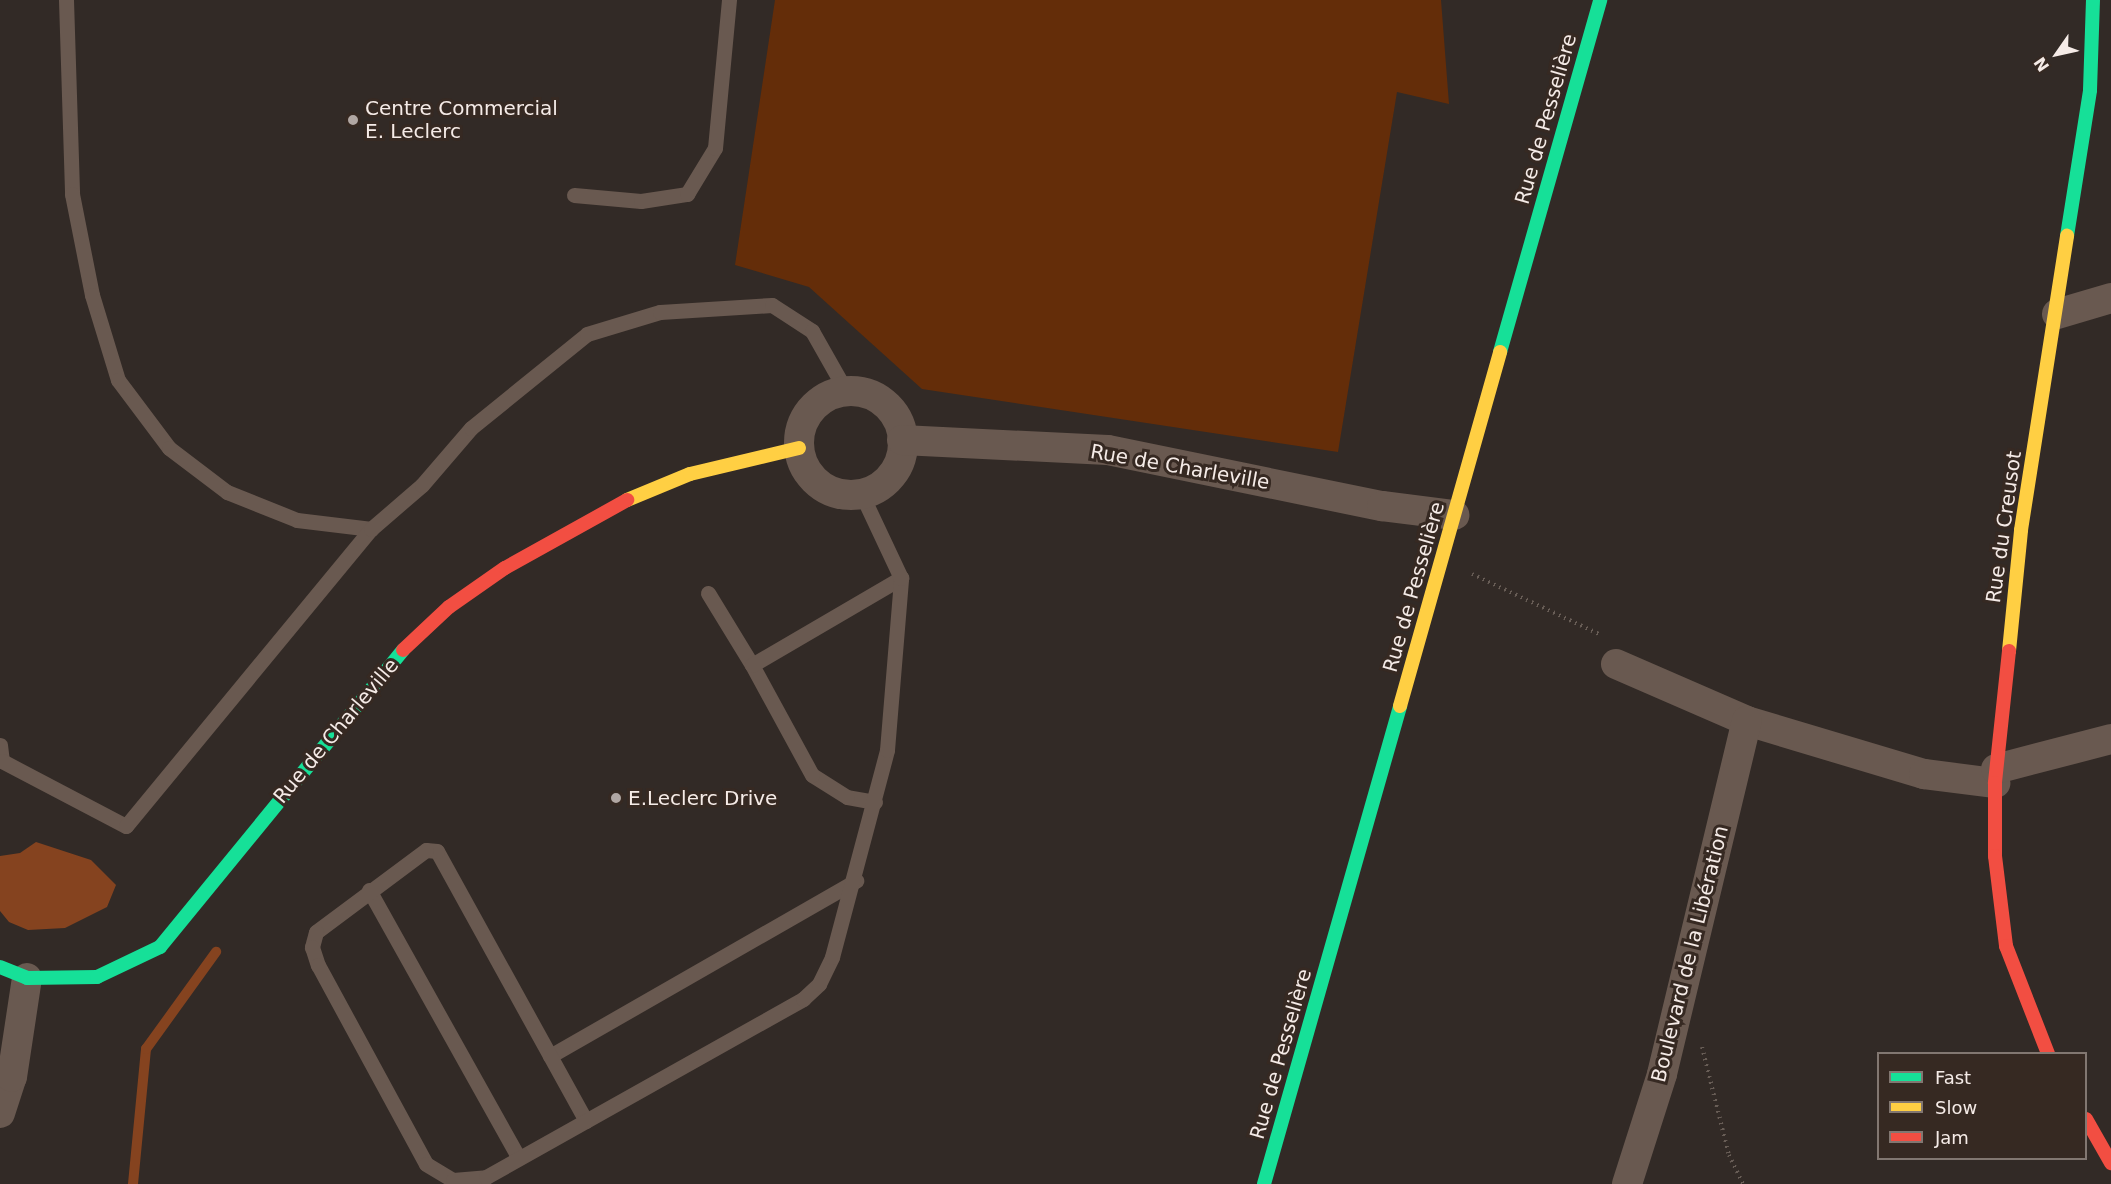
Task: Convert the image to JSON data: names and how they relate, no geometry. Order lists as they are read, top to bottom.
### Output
{
  "streets": {
    "street": [
      "Rue de Pesselière",
      "Rue de Charleville",
      "Rue du Creusot",
      "Boulevard de la Libération"
    ]
  },
  "crossings": [
    ["Rue de Pesselière", "Rue de Charleville"]
  ],
  "places": ["Centre Commercial E. Leclerc", "E.Leclerc Drive"],
  "legend": ["Fast", "Slow", "Jam"],
  "north": "bottom left"
}
